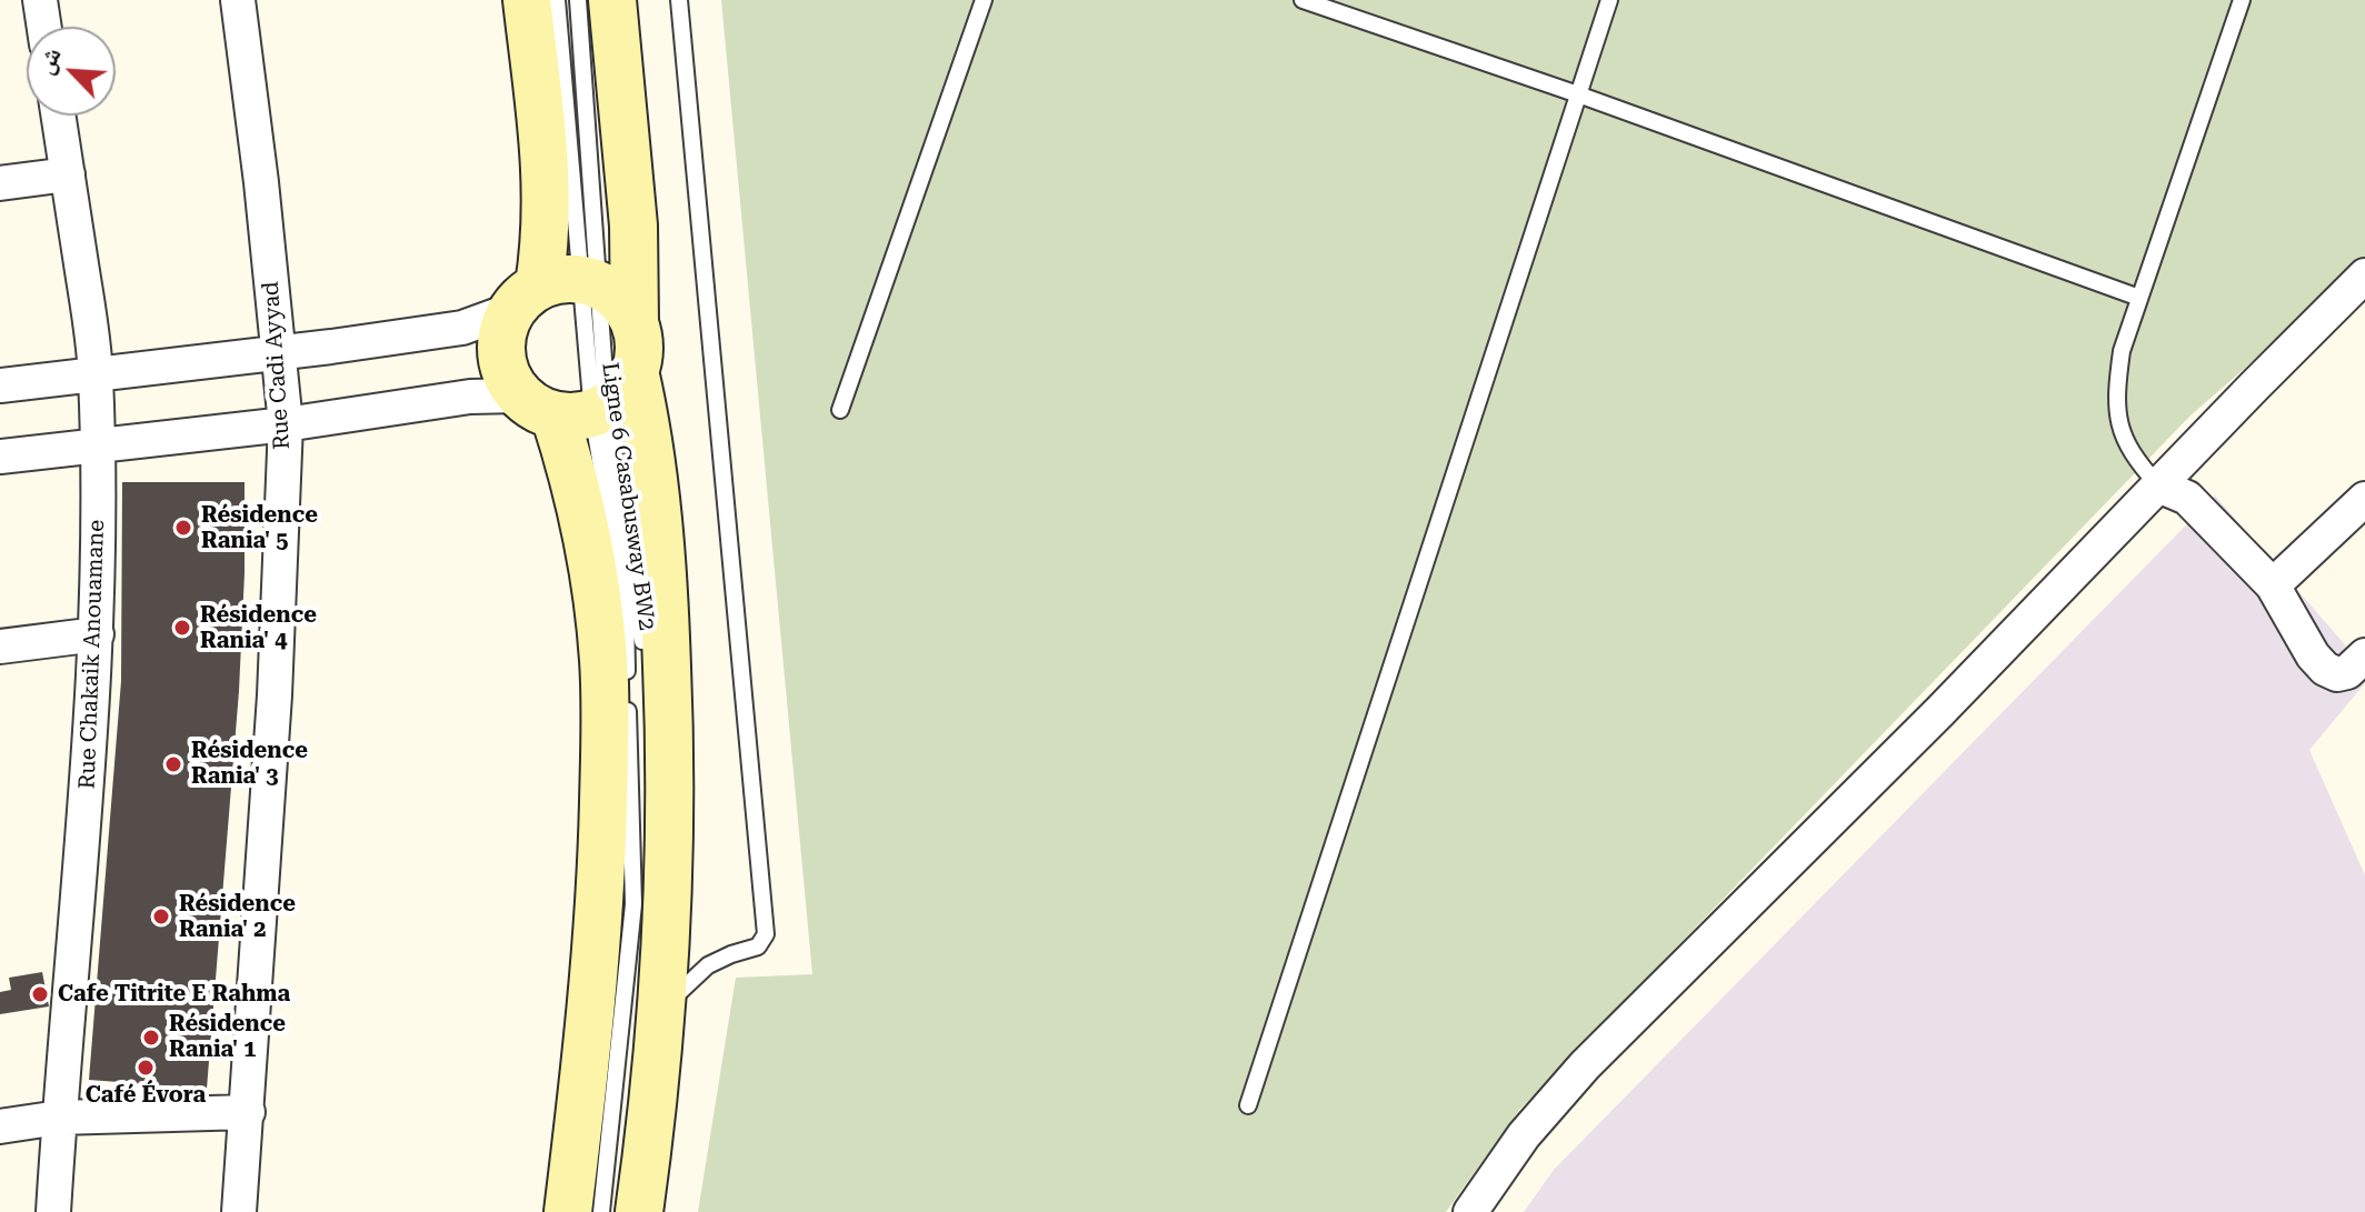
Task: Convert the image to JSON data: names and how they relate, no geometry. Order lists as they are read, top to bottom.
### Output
{
  "streets": {
    "street": ["Rue Cadi Ayyad", "Rue Chakaik Anouamane"],
    "lane": ["Ligne 6 Casabusway BW2"]
  },
  "places": [
    "Résidence Rania' 5",
    "Résidence Rania' 4",
    "Résidence Rania' 3",
    "Résidence Rania' 2",
    "Cafe Titrite E Rahma",
    "Résidence Rania' 1",
    "Café Évora"
  ],
  "north": "top left"
}
